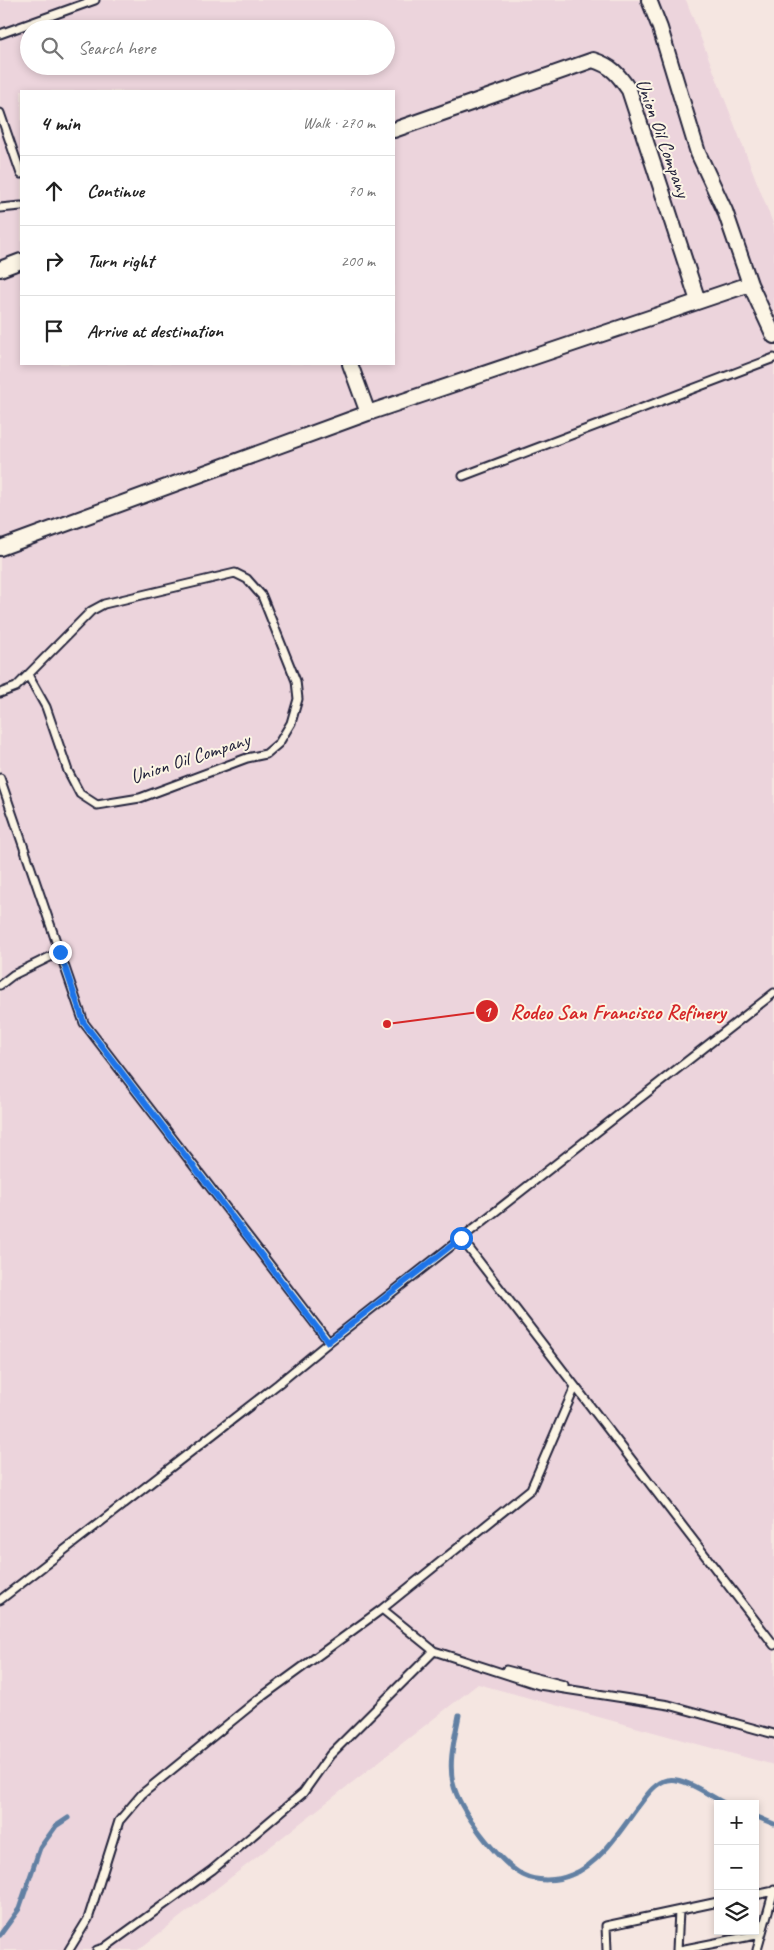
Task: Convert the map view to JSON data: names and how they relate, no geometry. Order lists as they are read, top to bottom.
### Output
{
  "streets": {
    "street": ["Union Oil Company"]
  },
  "places": ["Rodeo San Francisco Refinery"],
  "page": {
    "search": "Search here",
    "heading": ["4 min", "Walk · 270 m"],
    "list": [
      ["Continue", "70 m"],
      ["Turn right", "200 m"],
      "Arrive at destination"
    ],
    "map_buttons": ["+", "−"]
  }
}
